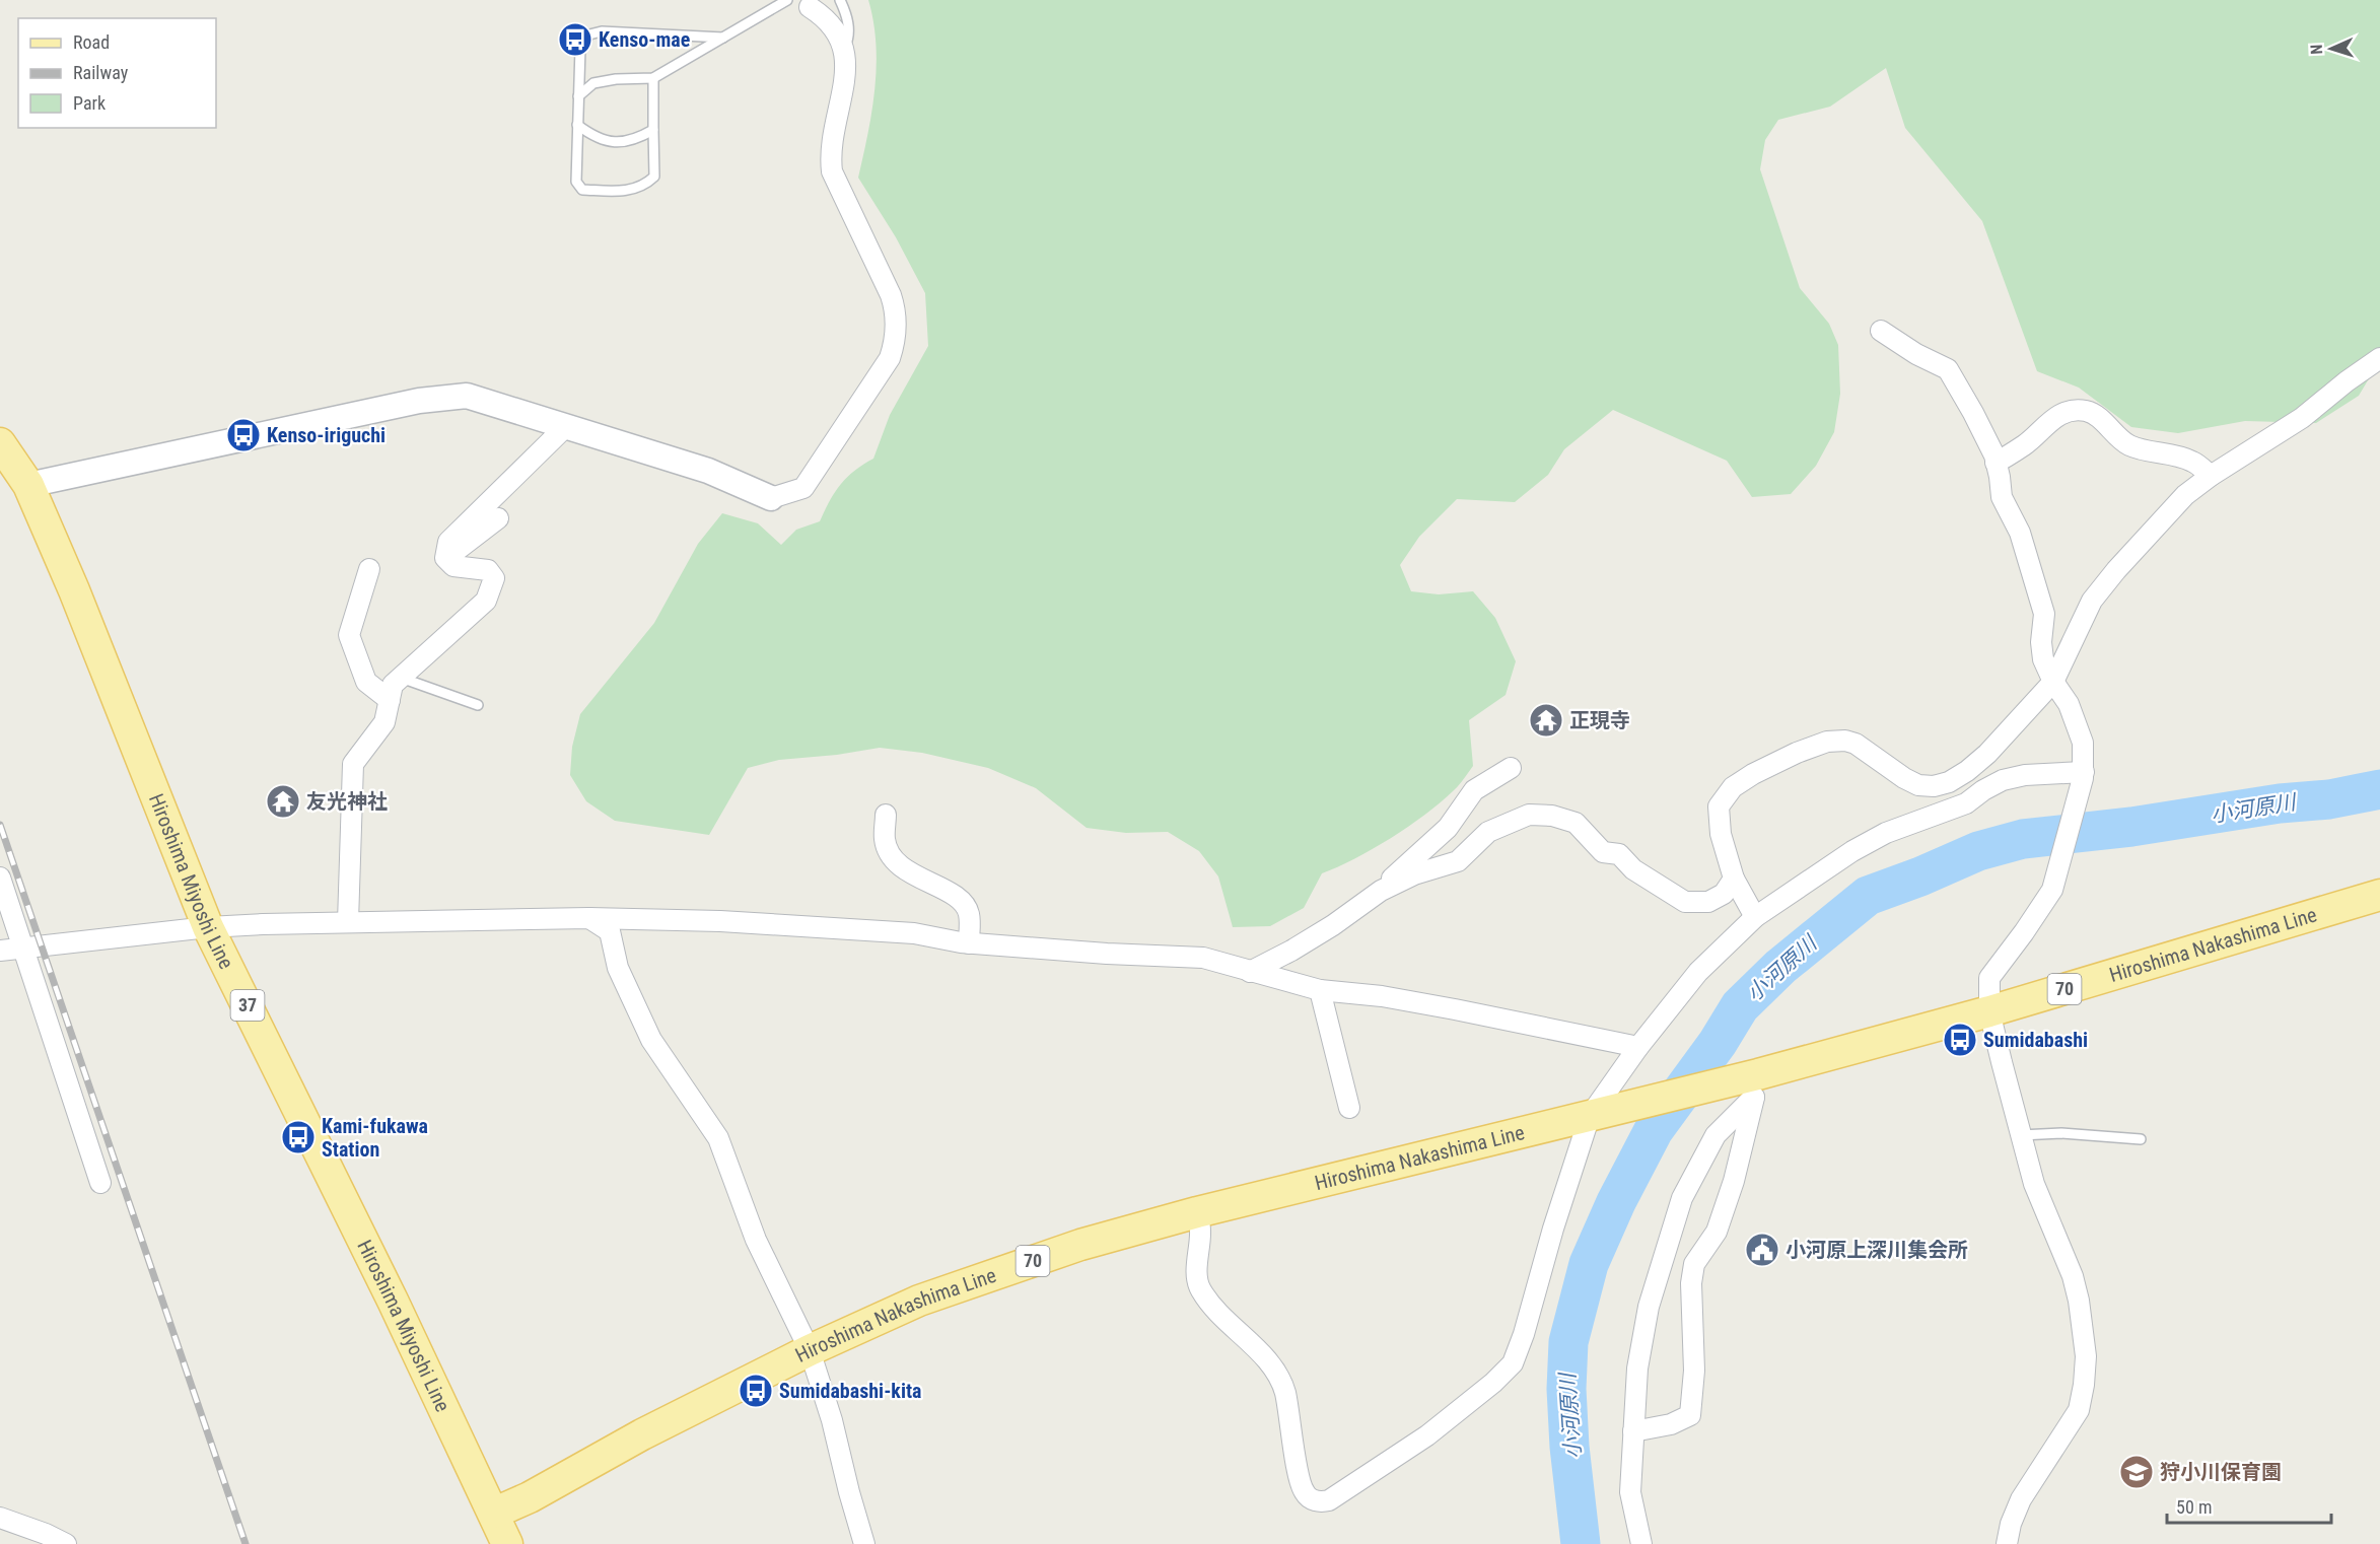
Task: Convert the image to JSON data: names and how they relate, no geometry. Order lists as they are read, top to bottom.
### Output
{
  "streets": {
    "main road": [
      "Hiroshima Miyoshi Line",
      "Hiroshima Nakashima Line",
      "70",
      "37"
    ]
  },
  "crossings": [
    ["Hiroshima Miyoshi Line", "Hiroshima Nakashima Line"]
  ],
  "water": ["小河原川"],
  "places": {
    "bus stop": [
      "Kenso-mae",
      "Kenso-iriguchi",
      "Sumidabashi",
      "Kami-fukawa Station",
      "Sumidabashi-kita"
    ],
    "temple": ["正現寺", "友光神社"],
    "public building": ["小河原上深川集会所"],
    "school or university": ["狩小川保育園"]
  },
  "legend": ["Road", "Railway", "Park"],
  "scale_bar": "50 m",
  "north": "left"
}
